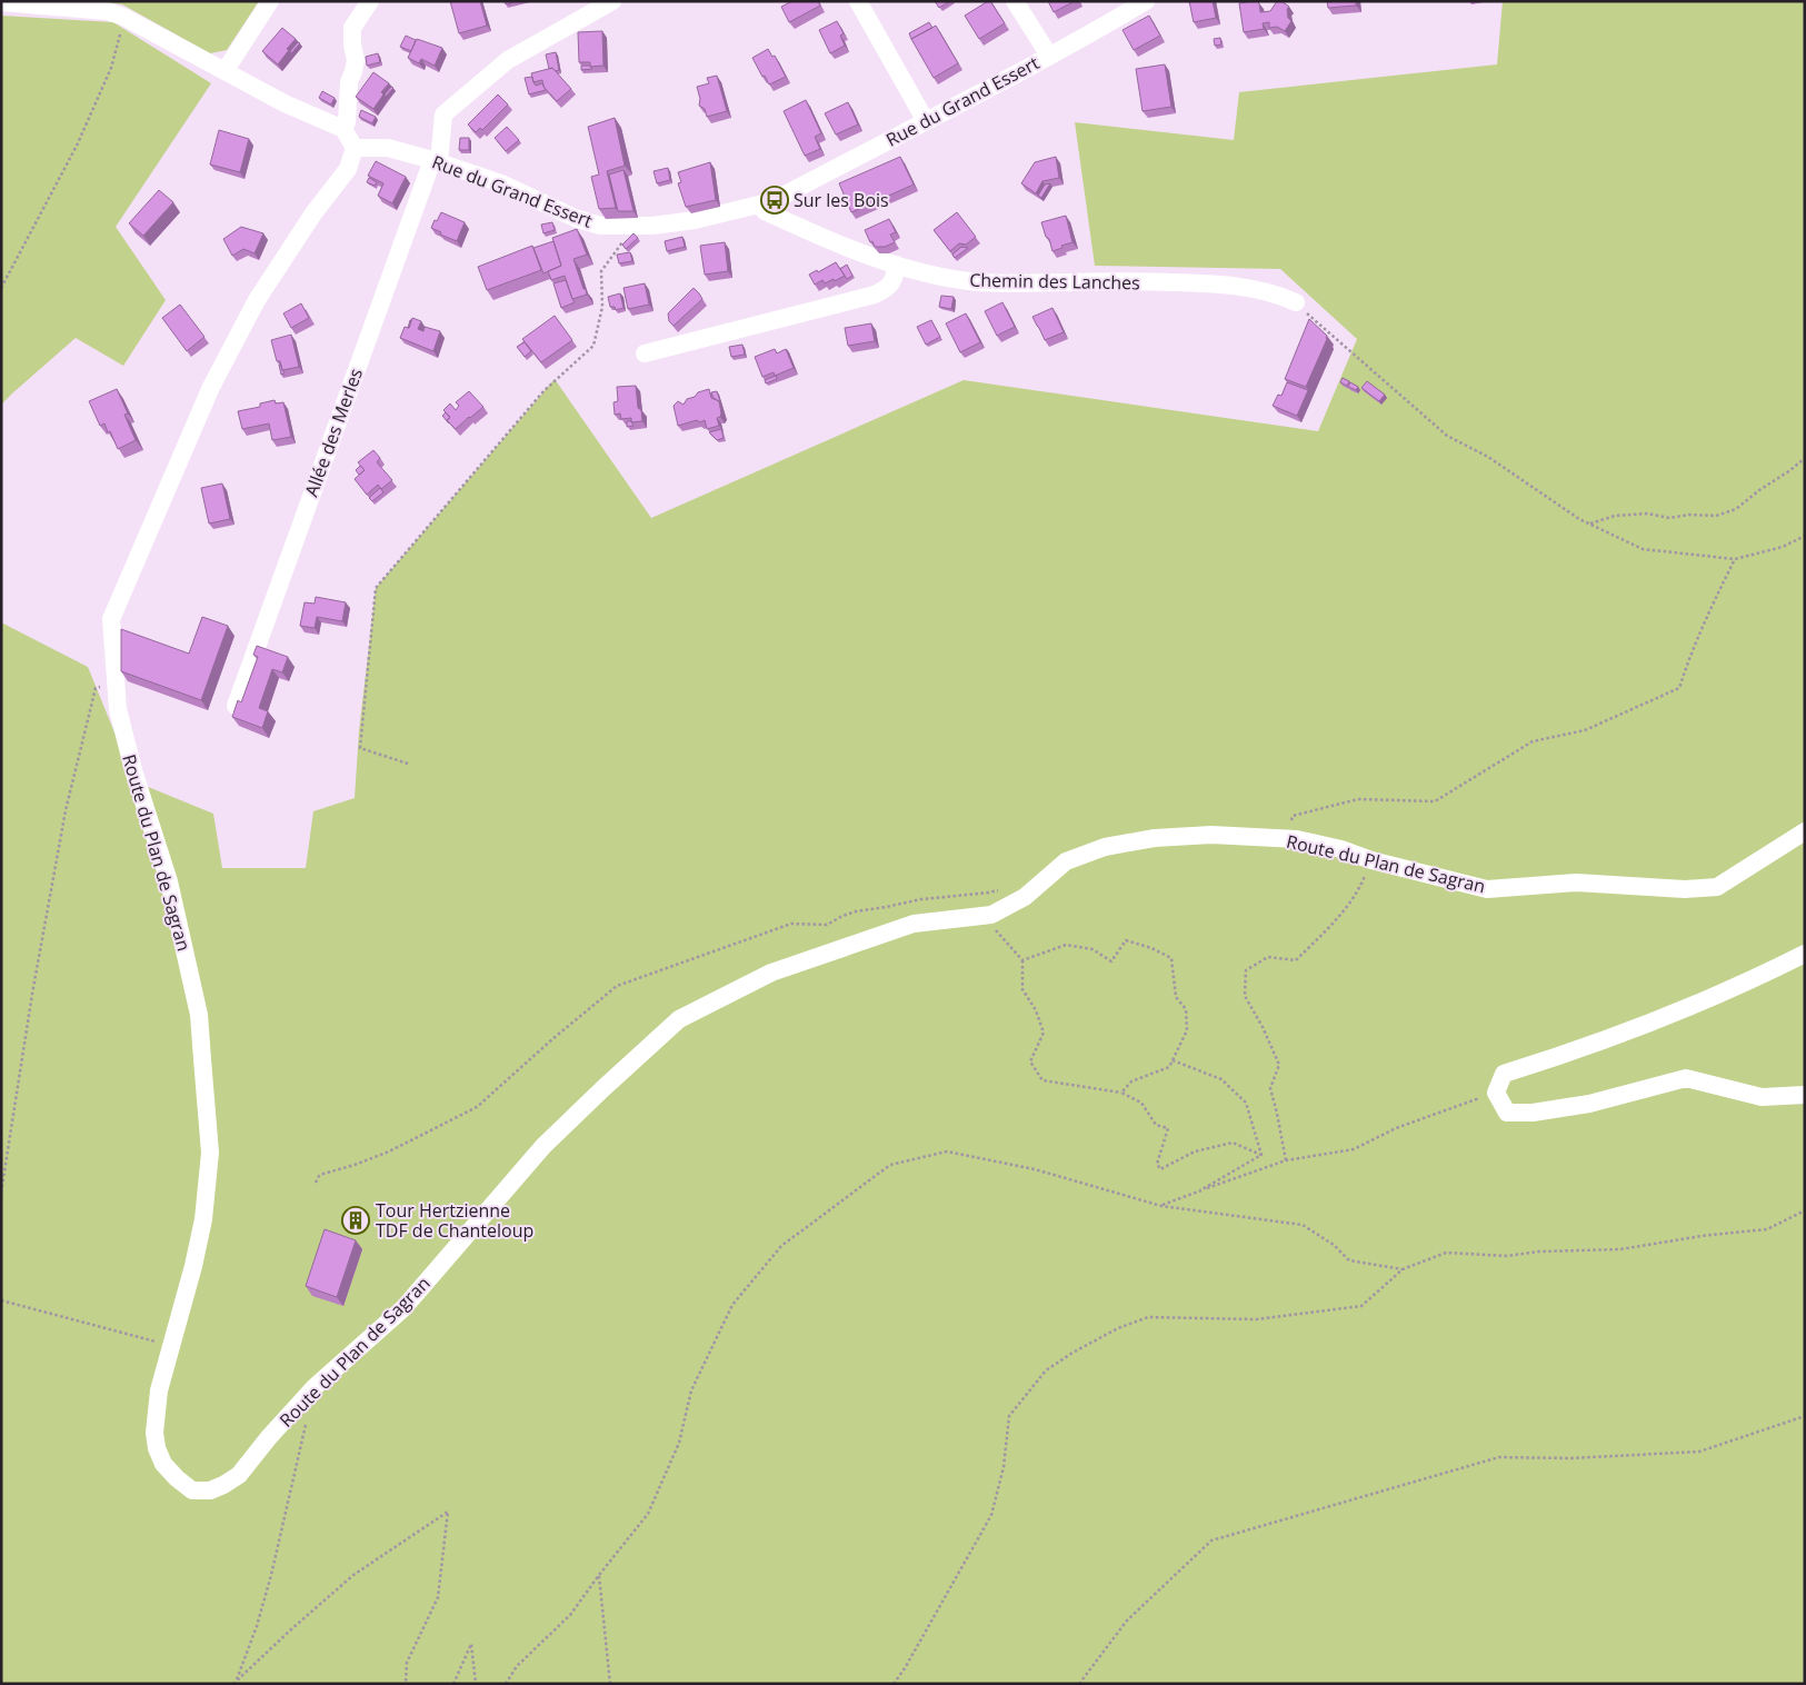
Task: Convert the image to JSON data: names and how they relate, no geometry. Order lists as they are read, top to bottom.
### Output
{
  "streets": {
    "street": [
      "Rue du Grand Essert",
      "Chemin des Lanches",
      "Allée des Merles",
      "Route du Plan de Sagran"
    ]
  },
  "crossings": [
    ["Rue du Grand Essert", "Chemin des Lanches"],
    ["Rue du Grand Essert", "Allée des Merles"],
    ["Rue du Grand Essert", "Route du Plan de Sagran"]
  ],
  "places": {
    "bus stop": ["Sur les Bois"],
    "building": ["Tour Hertzienne TDF de Chanteloup"]
  }
}
